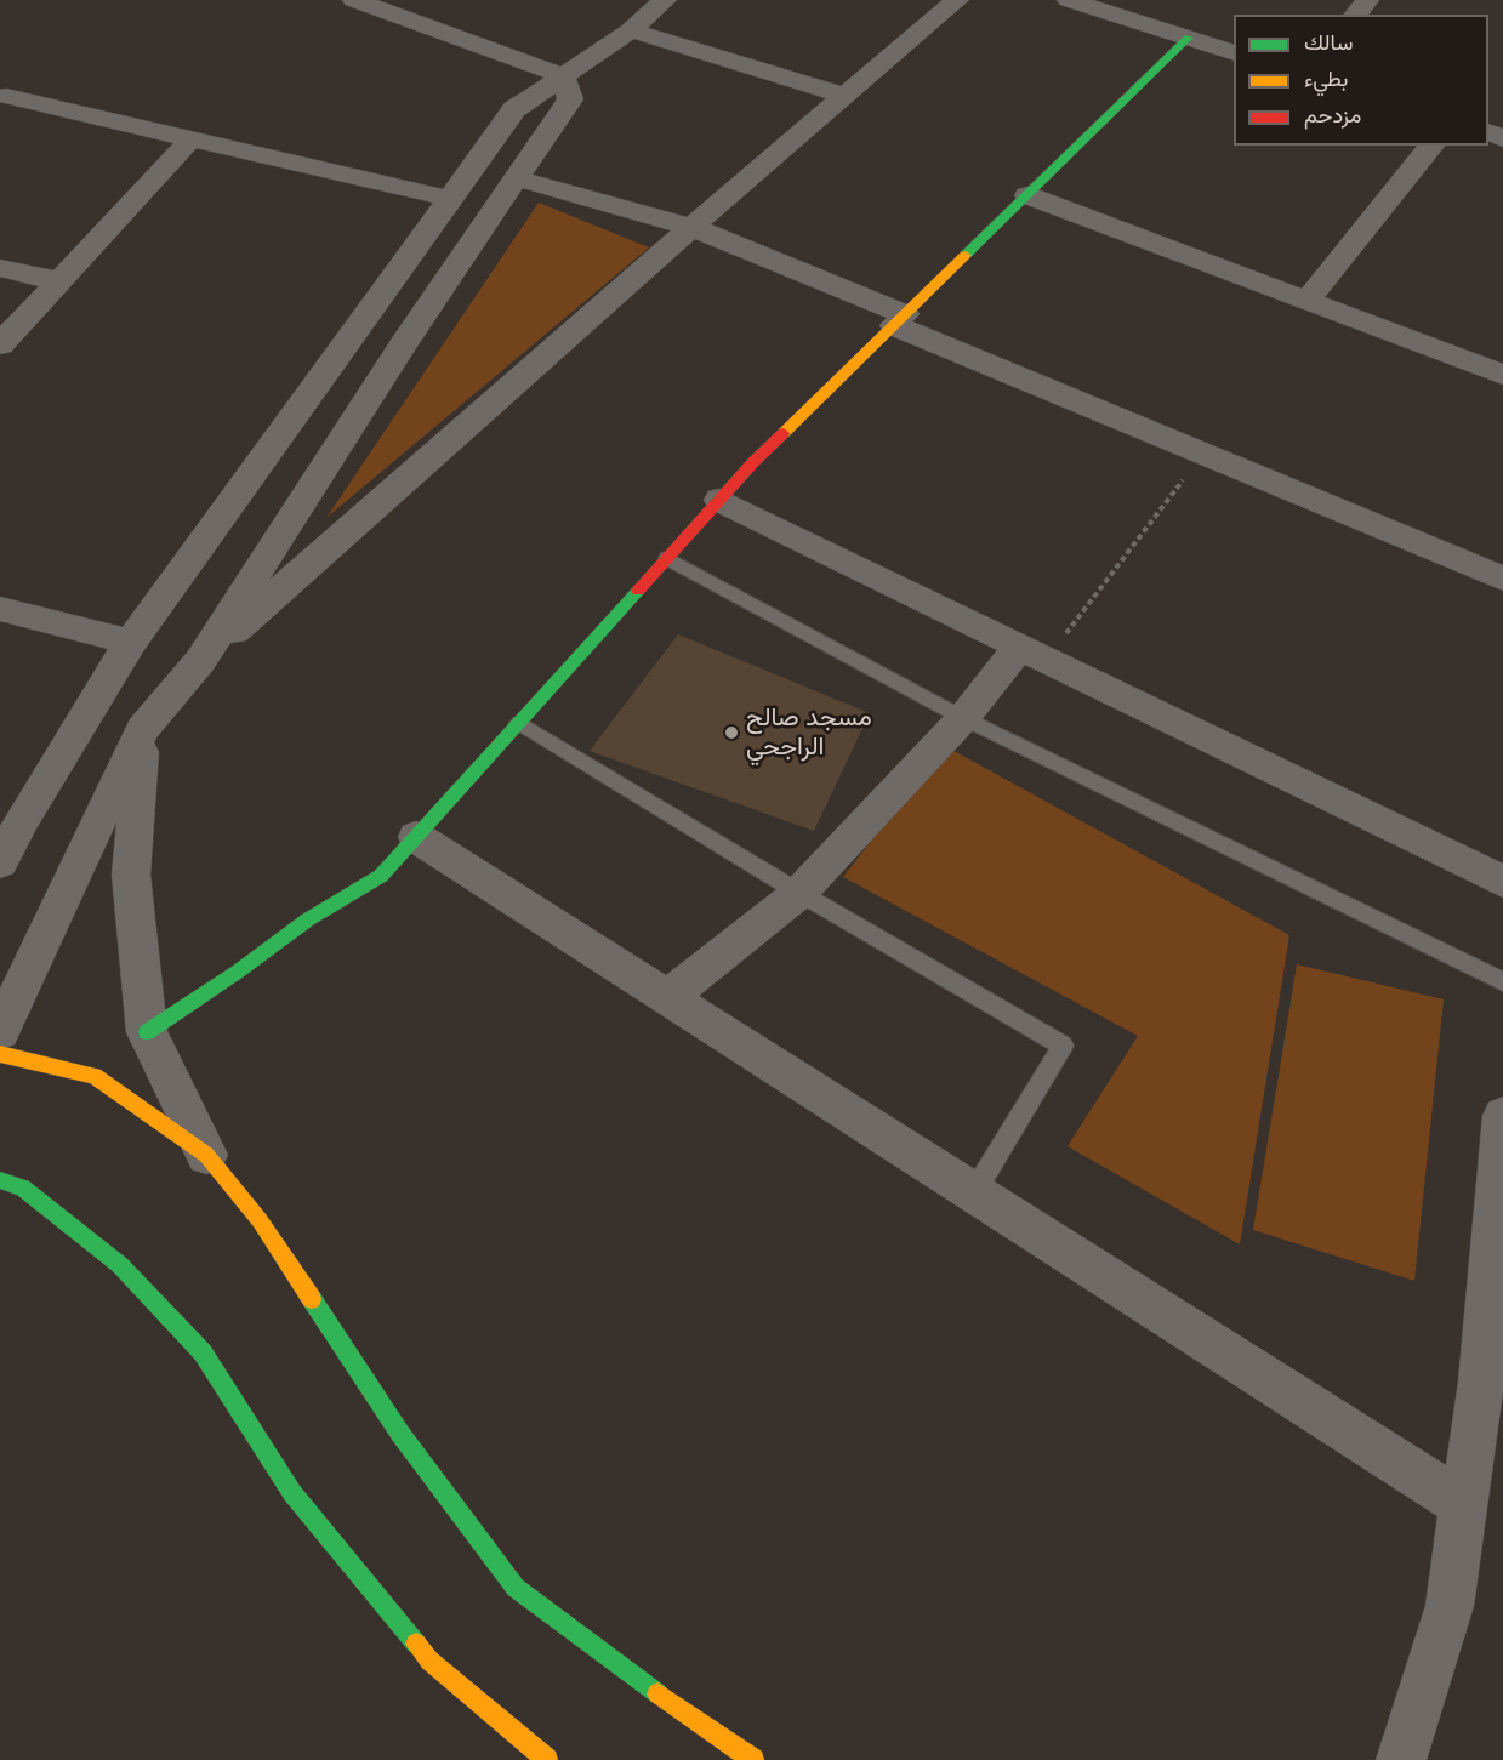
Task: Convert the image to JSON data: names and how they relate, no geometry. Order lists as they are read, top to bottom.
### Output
{
  "places": ["مسجد صالح الراجحي"],
  "legend": ["سالك", "بطيء", "مزدحم"]
}
